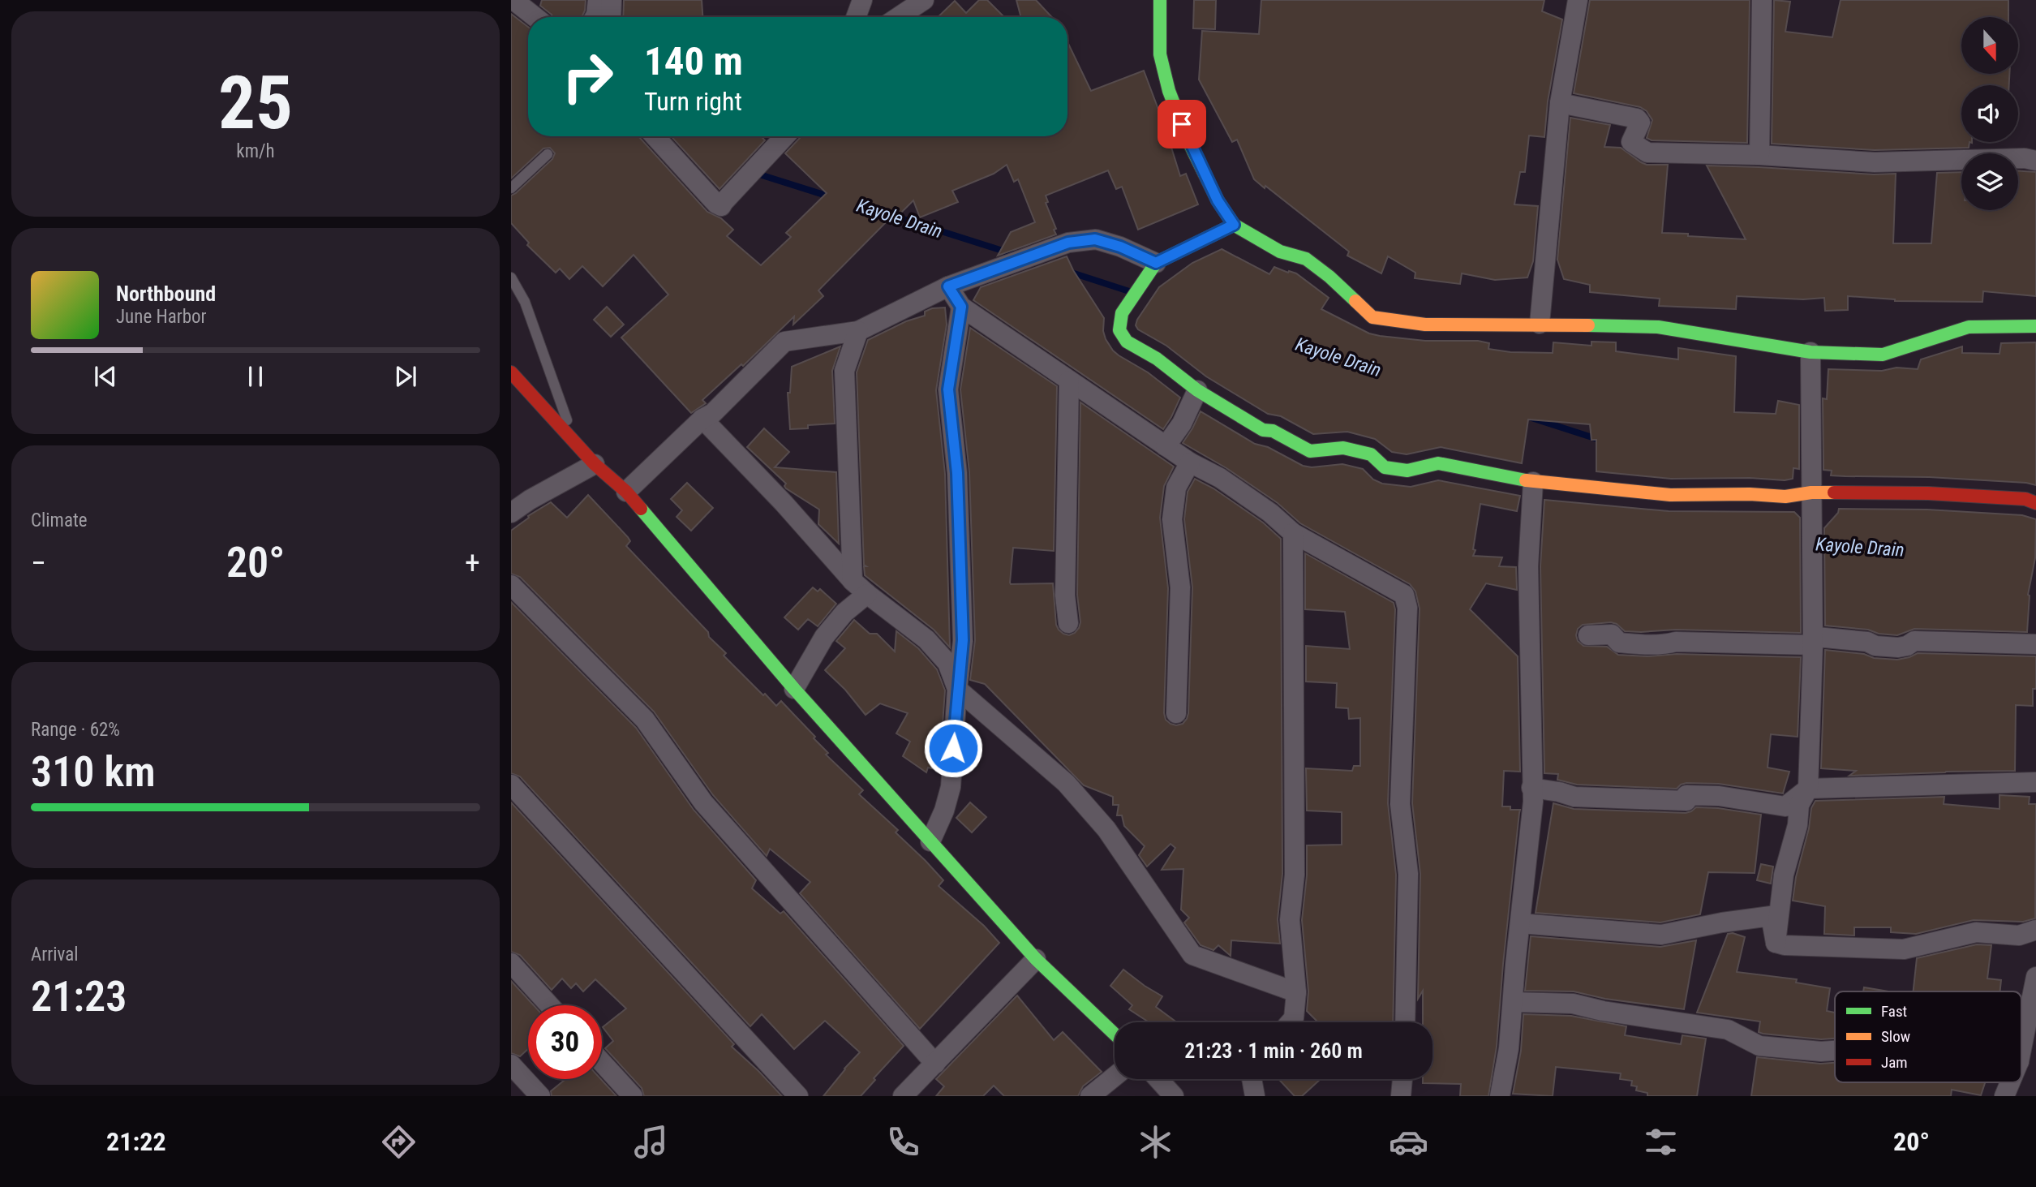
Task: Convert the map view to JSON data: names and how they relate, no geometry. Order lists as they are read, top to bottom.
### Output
{
  "water": ["Kayole Drain"],
  "legend": ["Fast", "Slow", "Jam"],
  "north": "bottom",
  "page": {
    "tile": [
      ["25", "km/h"],
      "Climate",
      ["Range · 62%", "310 km"],
      ["Arrival", "21:23"]
    ],
    "turn": ["140 m", "Turn right"],
    "song": ["Northbound", "June Harbor"],
    "heat": ["−", "20°", "+"],
    "limit": "30",
    "trip": "21:23 · 1 min · 260 m",
    "tabs": ["21:22", "20°"]
  }
}
